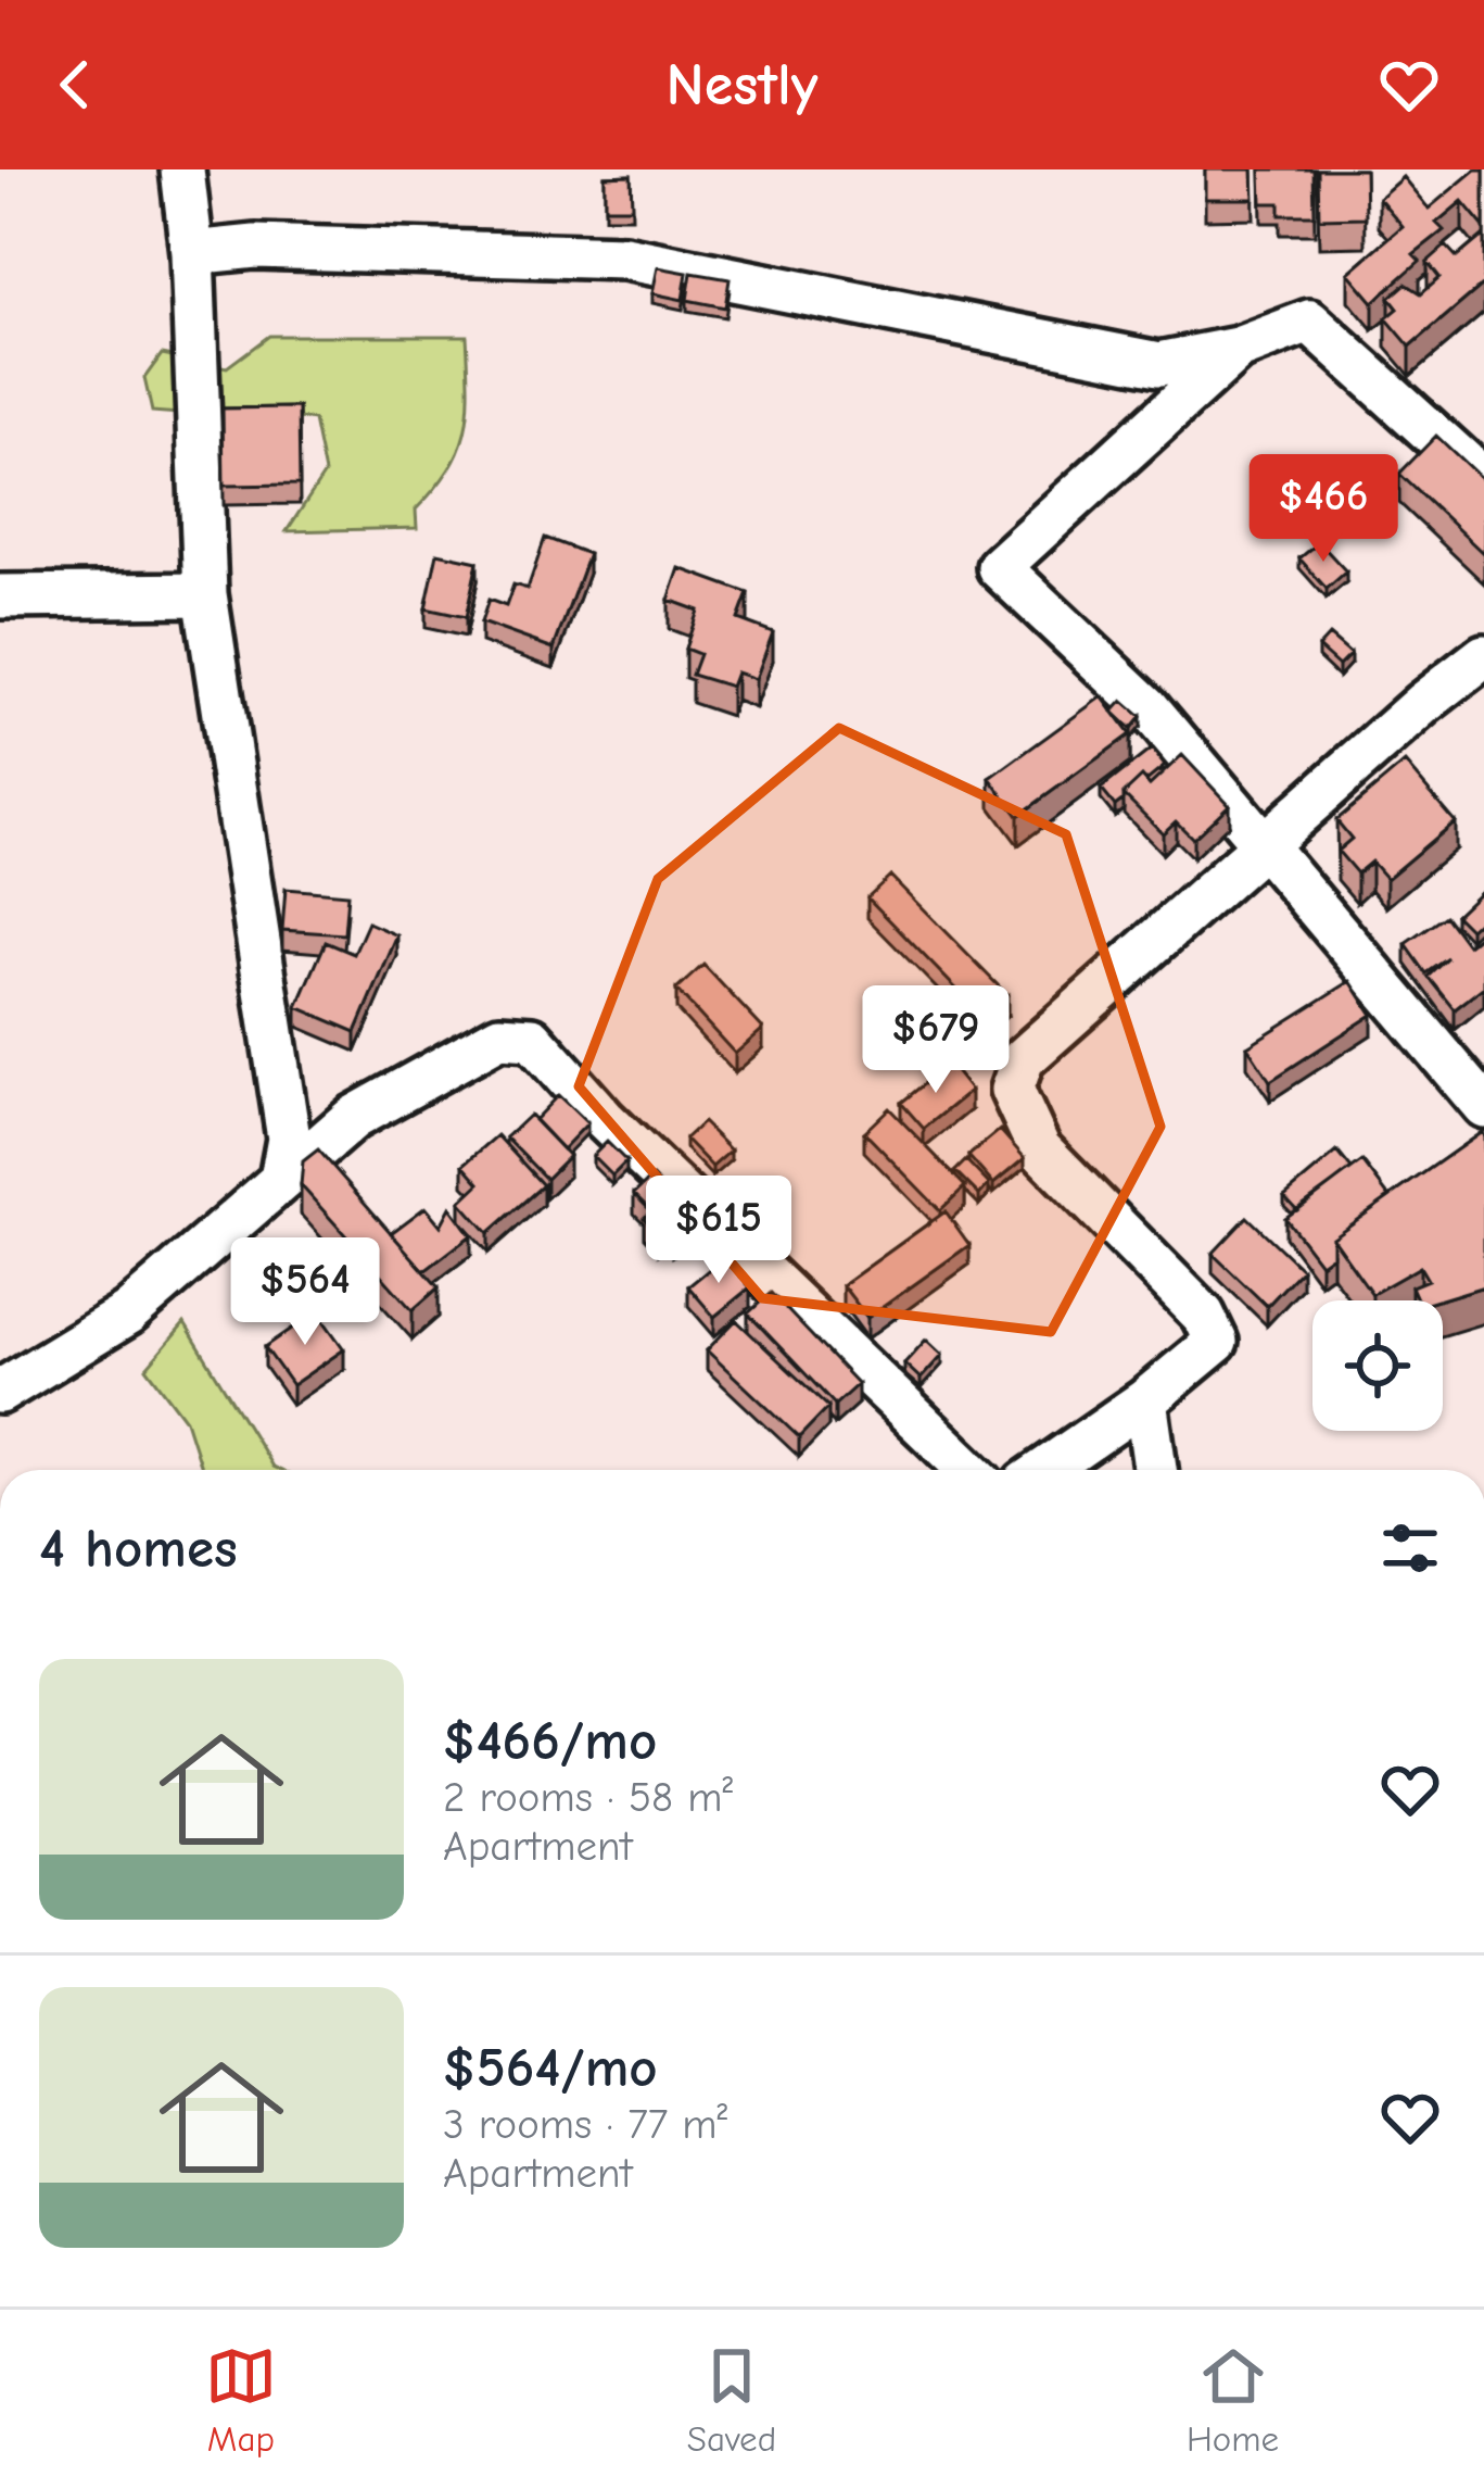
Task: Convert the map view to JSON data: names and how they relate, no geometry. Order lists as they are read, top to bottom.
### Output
{
  "page": {
    "header": "Nestly",
    "price": [
      "$466",
      "$679",
      "$615",
      "$564"
    ],
    "heading": "4 homes",
    "list": [
      {
        "name": "$466/mo",
        "note": "2 rooms · 58 m² · Apartment"
      },
      {
        "name": "$564/mo",
        "note": "3 rooms · 77 m² · Apartment"
      }
    ],
    "tabs": ["Map", "Saved", "Home"]
  }
}
